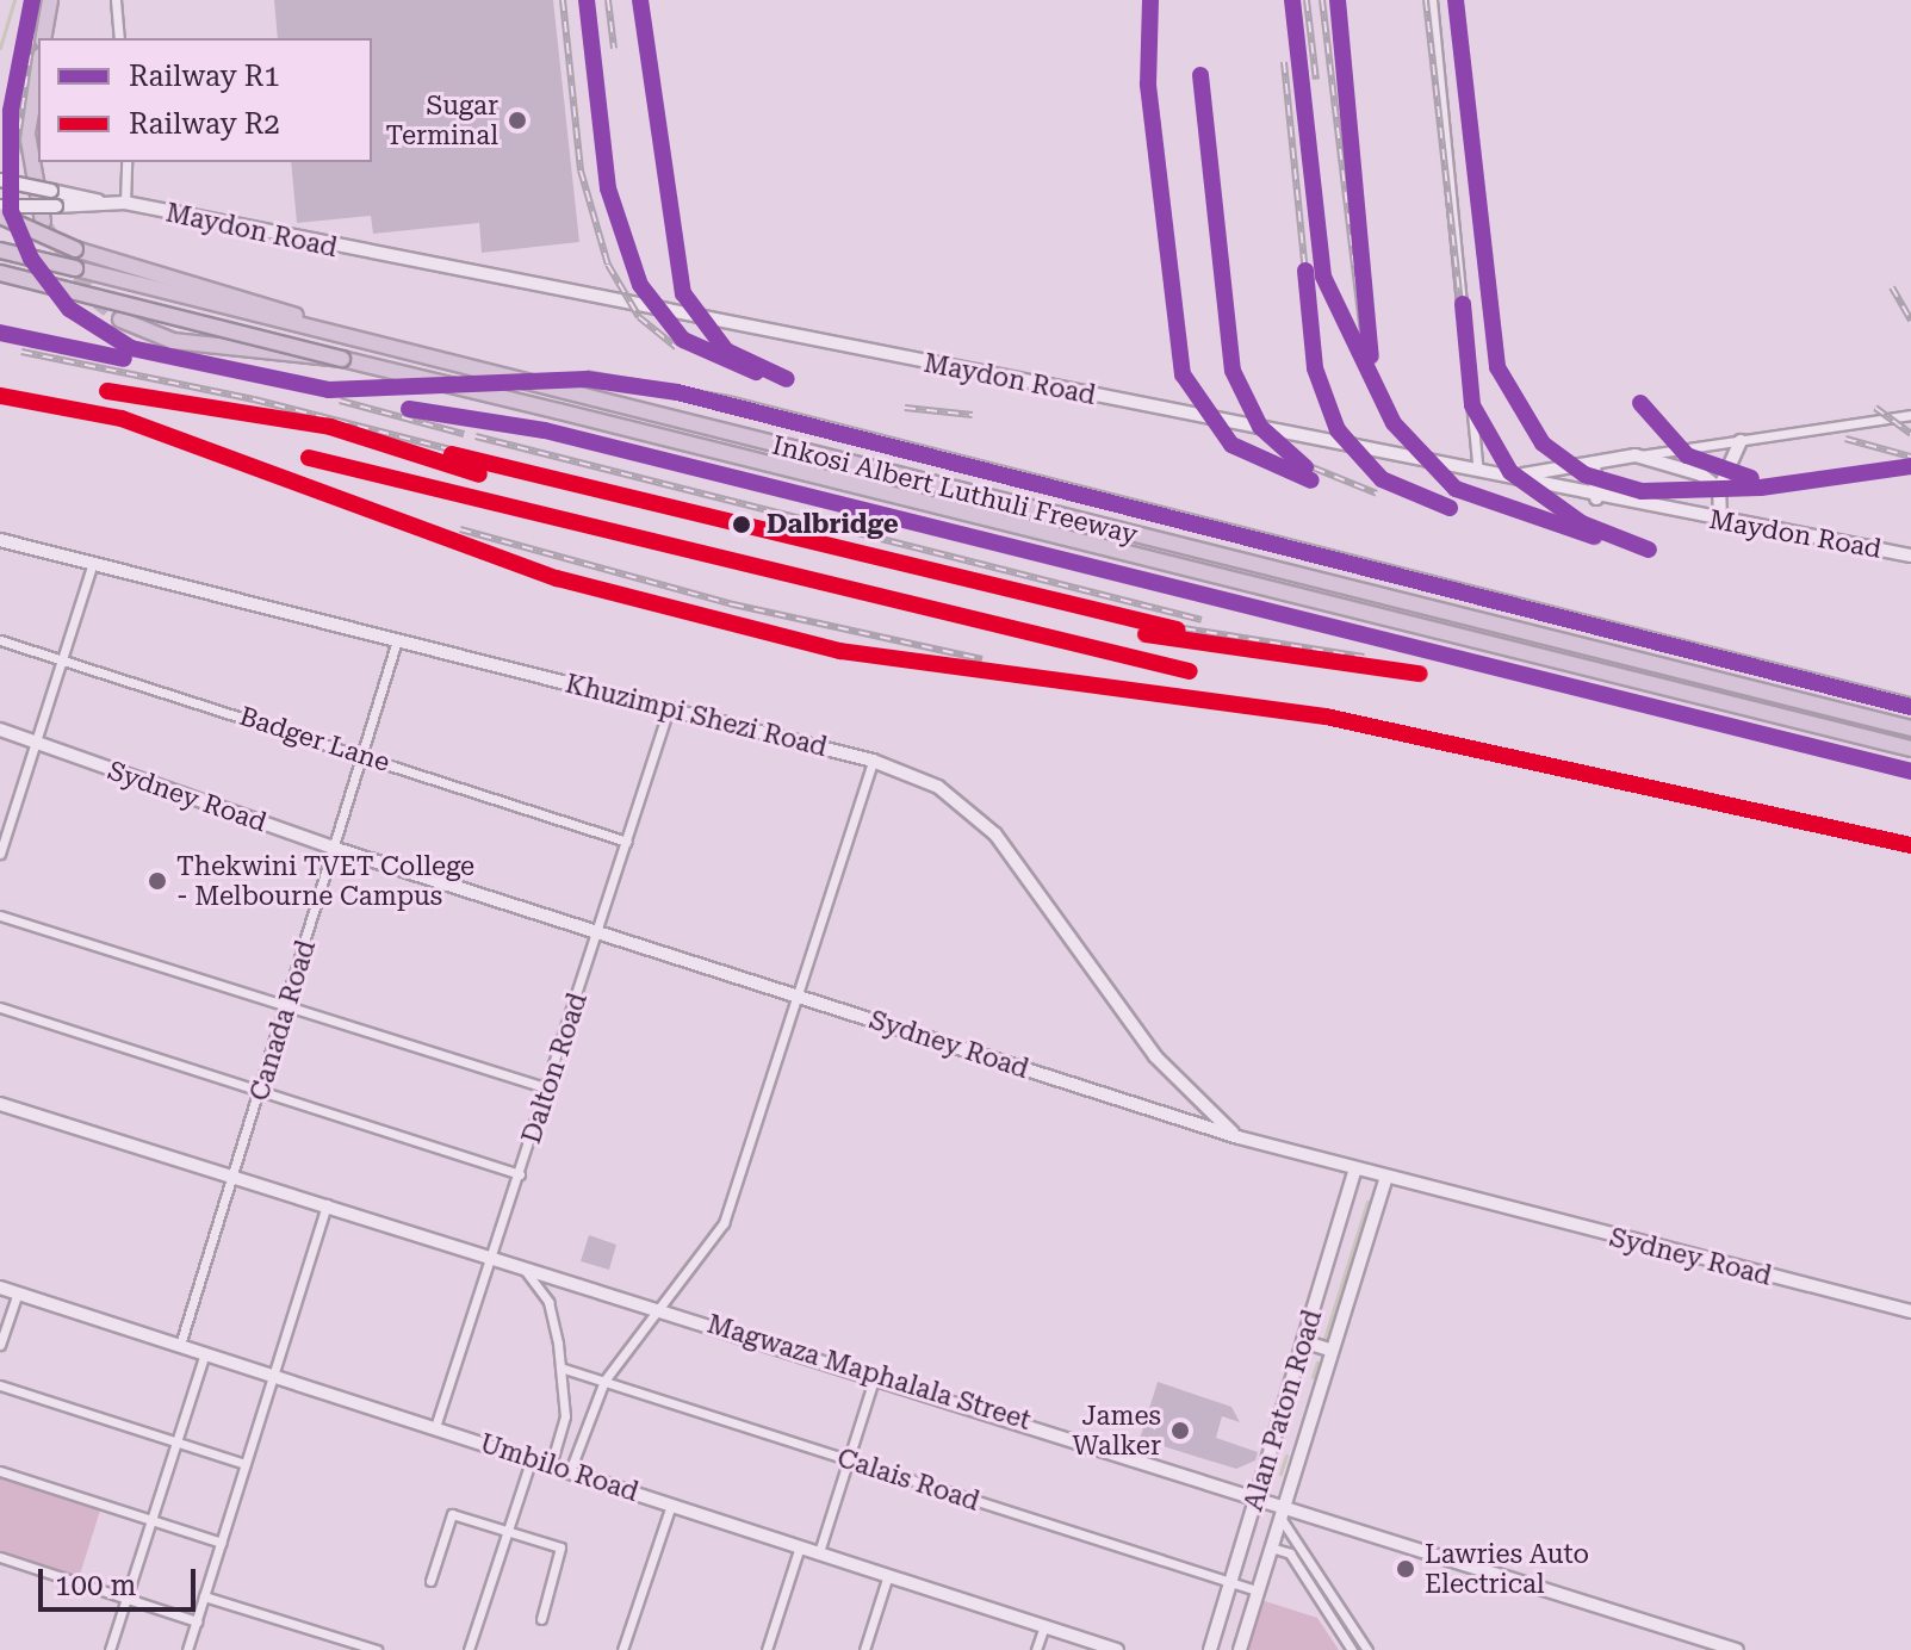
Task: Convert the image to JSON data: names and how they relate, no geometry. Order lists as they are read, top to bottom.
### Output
{
  "streets": {
    "highway": ["Inkosi Albert Luthuli Freeway"],
    "street": [
      "Maydon Road",
      "Khuzimpi Shezi Road",
      "Badger Lane",
      "Sydney Road",
      "Canada Road",
      "Dalton Road",
      "Magwaza Maphalala Street",
      "Alan Paton Road",
      "Umbilo Road",
      "Calais Road"
    ]
  },
  "crossings": [
    ["Khuzimpi Shezi Road", "Sydney Road"],
    ["Khuzimpi Shezi Road", "Canada Road"],
    ["Khuzimpi Shezi Road", "Dalton Road"],
    ["Badger Lane", "Canada Road"],
    ["Badger Lane", "Dalton Road"],
    ["Sydney Road", "Canada Road"],
    ["Sydney Road", "Dalton Road"],
    ["Sydney Road", "Alan Paton Road"],
    ["Canada Road", "Magwaza Maphalala Street"],
    ["Canada Road", "Umbilo Road"],
    ["Dalton Road", "Magwaza Maphalala Street"],
    ["Dalton Road", "Umbilo Road"],
    ["Magwaza Maphalala Street", "Alan Paton Road"],
    ["Alan Paton Road", "Calais Road"]
  ],
  "places": [
    "Sugar Terminal",
    "Dalbridge",
    "Thekwini TVET College - Melbourne Campus",
    "James Walker",
    "Lawries Auto Electrical"
  ],
  "lines": ["rail line R1", "rail line R2"],
  "legend": ["Railway R1", "Railway R2"],
  "scale_bar": "100 m"
}
